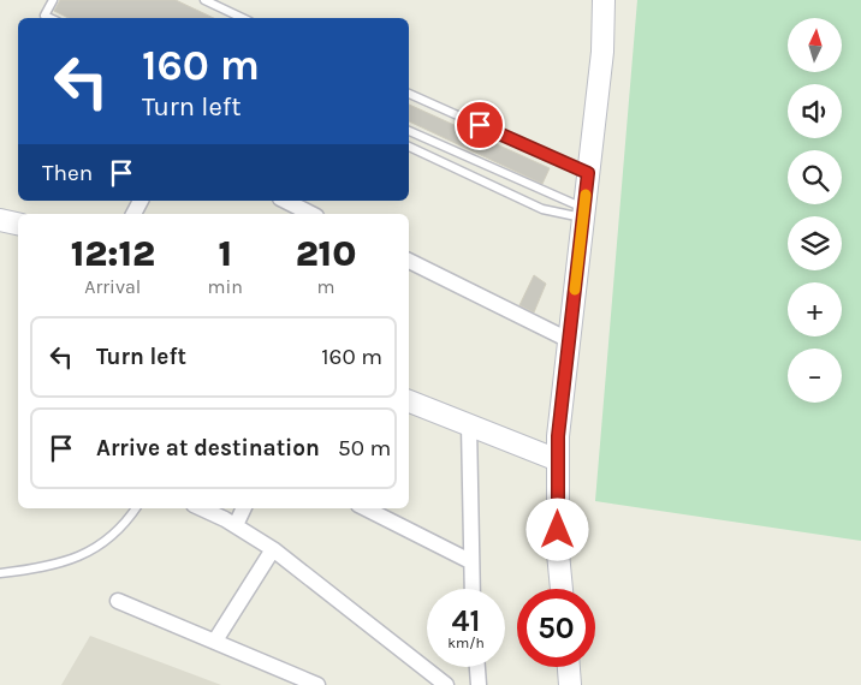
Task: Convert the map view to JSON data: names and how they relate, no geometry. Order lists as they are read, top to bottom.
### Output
{
  "north": "top",
  "page": {
    "map_buttons": ["+", "−"],
    "turn": ["160 m", "Turn left"],
    "then": "Then",
    "eta": [
      "12:12",
      "Arrival",
      "1",
      "min",
      "210",
      "m"
    ],
    "list": [
      {
        "name": "Turn left",
        "value": "160 m"
      },
      {
        "name": "Arrive at destination",
        "value": "50 m"
      }
    ],
    "speed": "41 km/h",
    "limit": "50"
  }
}
